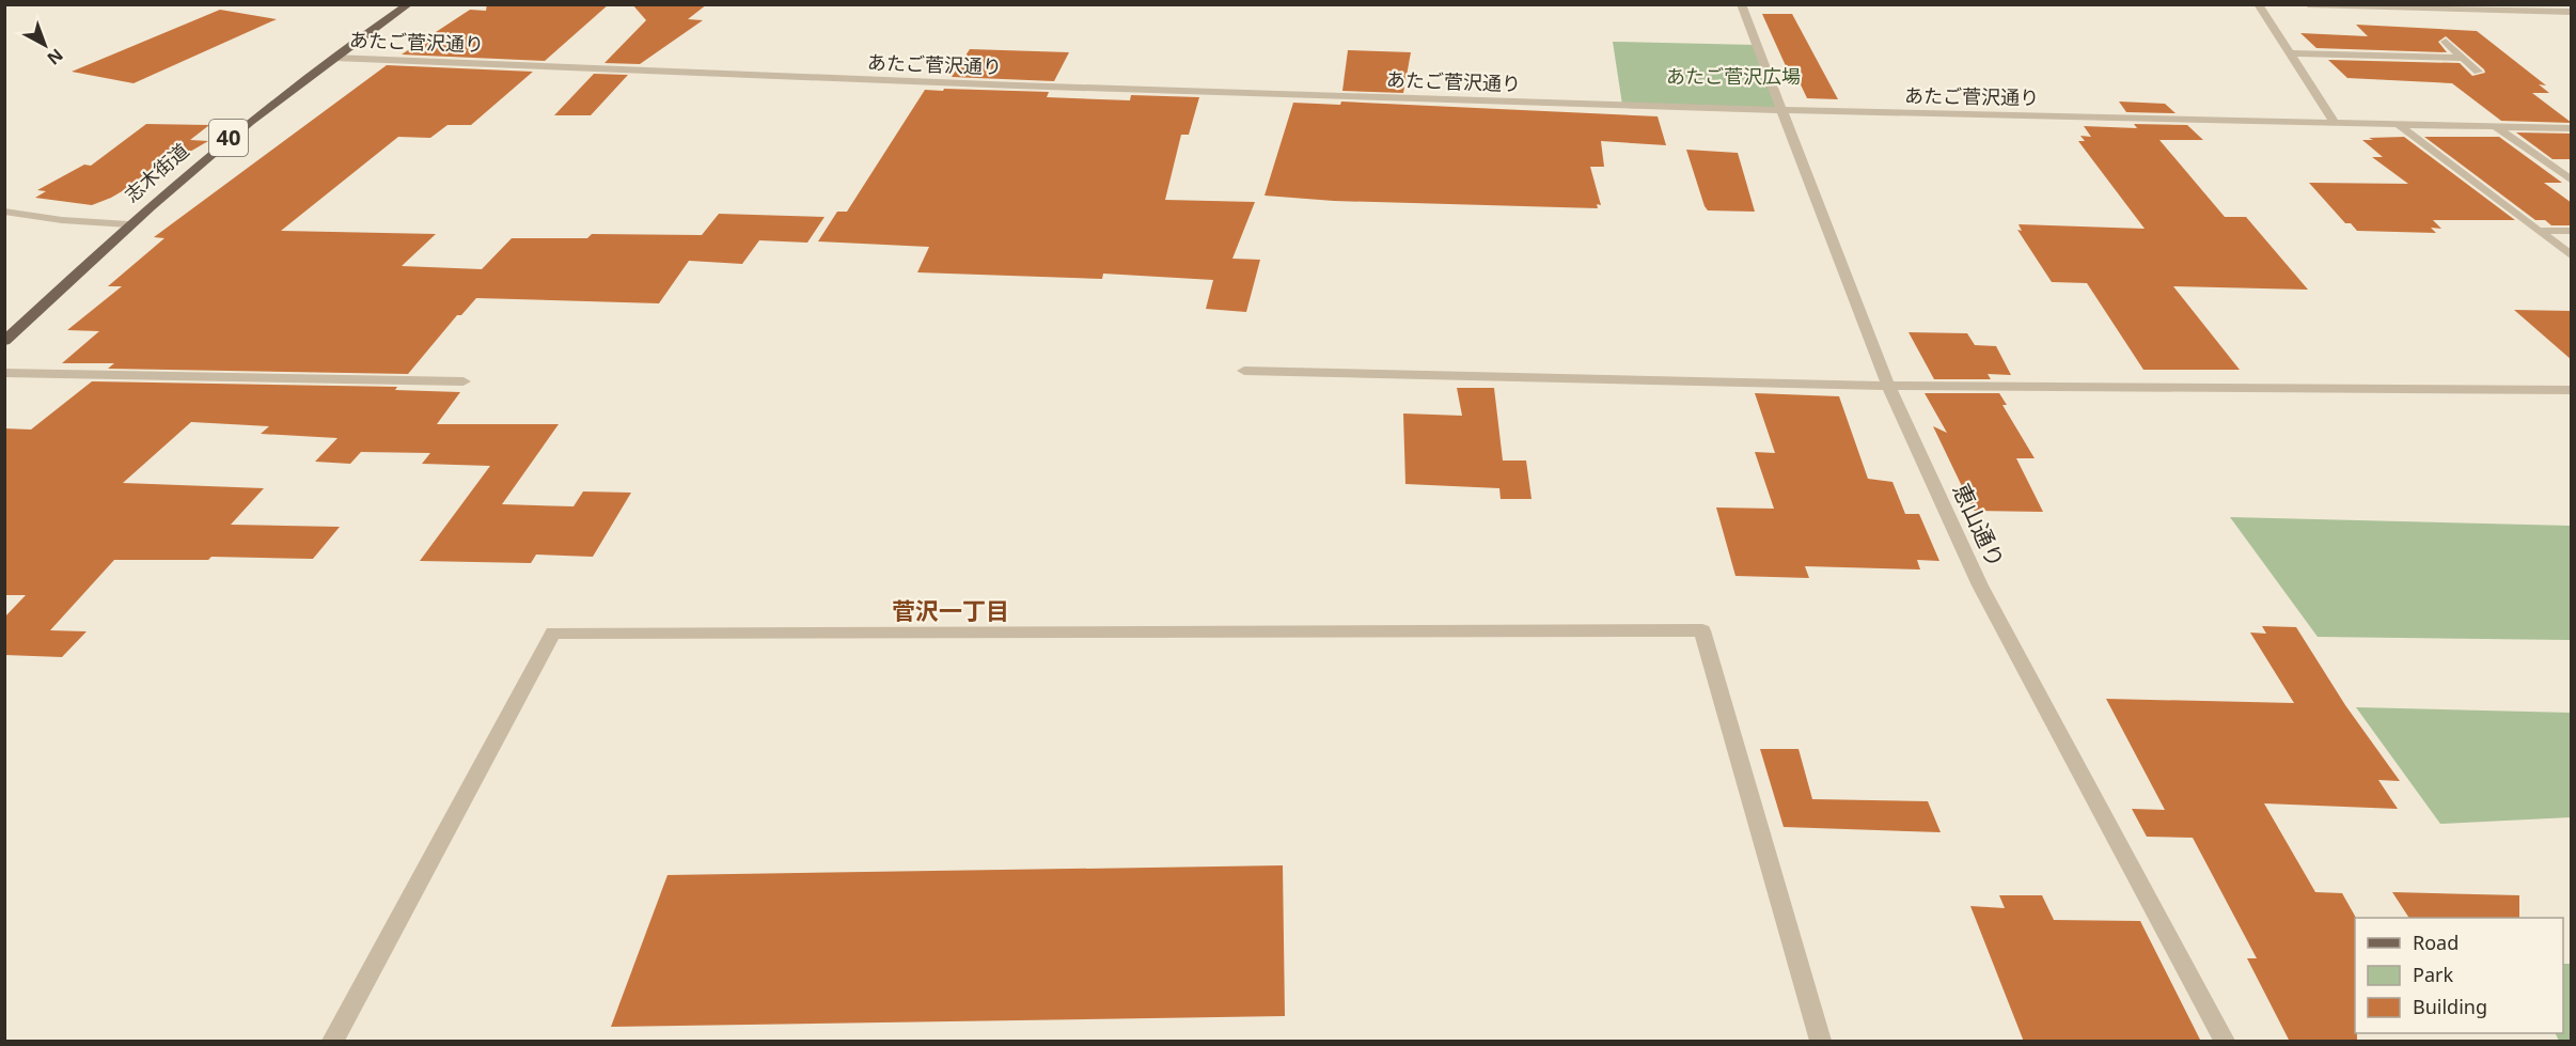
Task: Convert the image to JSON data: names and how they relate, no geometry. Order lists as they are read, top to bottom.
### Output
{
  "streets": {
    "main road": ["40", "志木街道"],
    "street": ["あたご菅沢通り", "恵山通り"]
  },
  "crossings": [
    ["あたご菅沢通り", "志木街道"],
    ["あたご菅沢通り", "恵山通り"]
  ],
  "districts": ["菅沢一丁目"],
  "parks": ["あたご菅沢広場"],
  "legend": ["Road", "Park", "Building"],
  "north": "bottom right"
}
